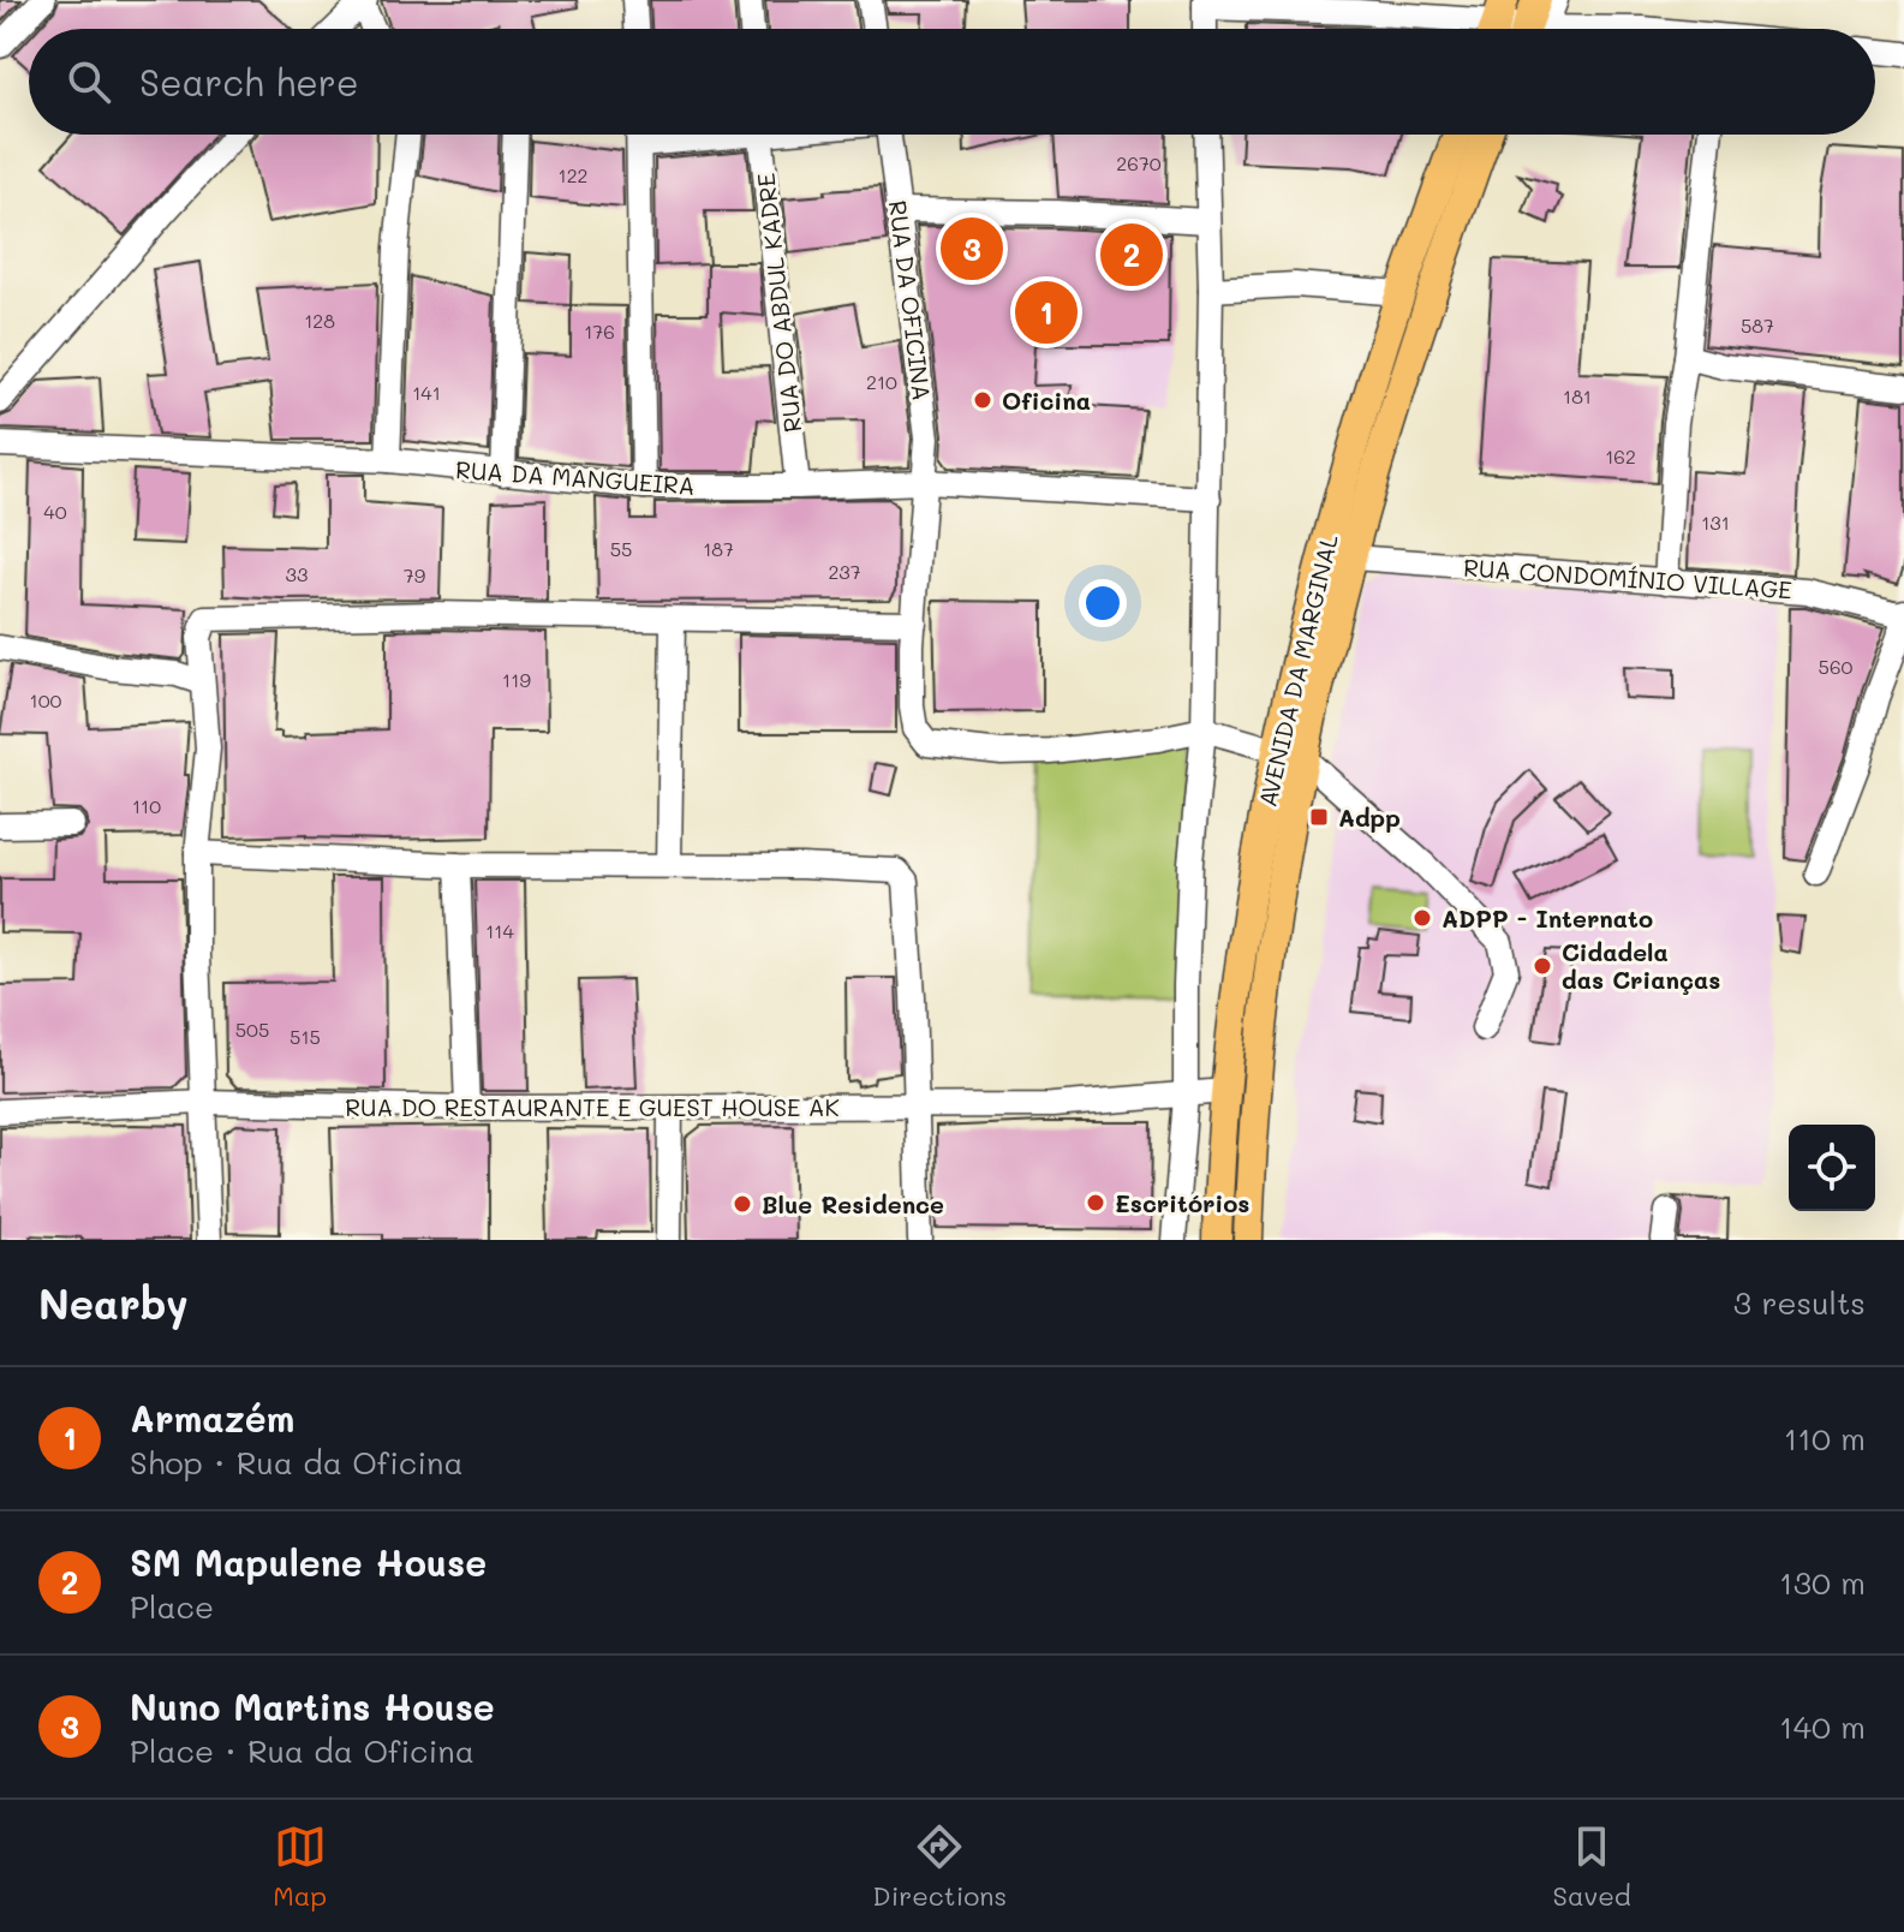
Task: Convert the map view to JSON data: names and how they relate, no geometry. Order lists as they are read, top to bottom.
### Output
{
  "streets": {
    "main road": ["AVENIDA DA MARGINAL"],
    "street": [
      "RUA DA OFICINA",
      "RUA DO ABDUL KADRE",
      "RUA DA MANGUEIRA",
      "RUA CONDOMÍNIO VILLAGE",
      "RUA DO RESTAURANTE E GUEST HOUSE AK"
    ]
  },
  "crossings": [
    ["RUA DA OFICINA", "RUA DA MANGUEIRA"],
    ["RUA DO ABDUL KADRE", "RUA DA MANGUEIRA"],
    ["RUA CONDOMÍNIO VILLAGE", "AVENIDA DA MARGINAL"],
    ["AVENIDA DA MARGINAL", "RUA DO RESTAURANTE E GUEST HOUSE AK"]
  ],
  "places": {
    "other": [
      "Oficina",
      "ADPP - Internato",
      "Cidadela das Crianças",
      "Escritórios",
      "Blue Residence"
    ],
    "transit": ["Adpp"]
  },
  "house_numbers": [
    "2670",
    "122",
    "128",
    "587",
    "176",
    "210",
    "141",
    "181",
    "162",
    "40",
    "131",
    "55",
    "187",
    "237",
    "33",
    "79",
    "560",
    "119",
    "100",
    "110",
    "114",
    "505",
    "515"
  ],
  "page": {
    "search": "Search here",
    "pins": ["3", "2", "1"],
    "heading": ["Nearby", "3 results"],
    "list": [
      {
        "mark": "1",
        "name": "Armazém",
        "note": "Shop · Rua da Oficina",
        "value": "110 m"
      },
      {
        "mark": "2",
        "name": "SM Mapulene House",
        "note": "Place",
        "value": "130 m"
      },
      {
        "mark": "3",
        "name": "Nuno Martins House",
        "note": "Place · Rua da Oficina",
        "value": "140 m"
      }
    ],
    "nav": ["Map", "Directions", "Saved"]
  }
}
